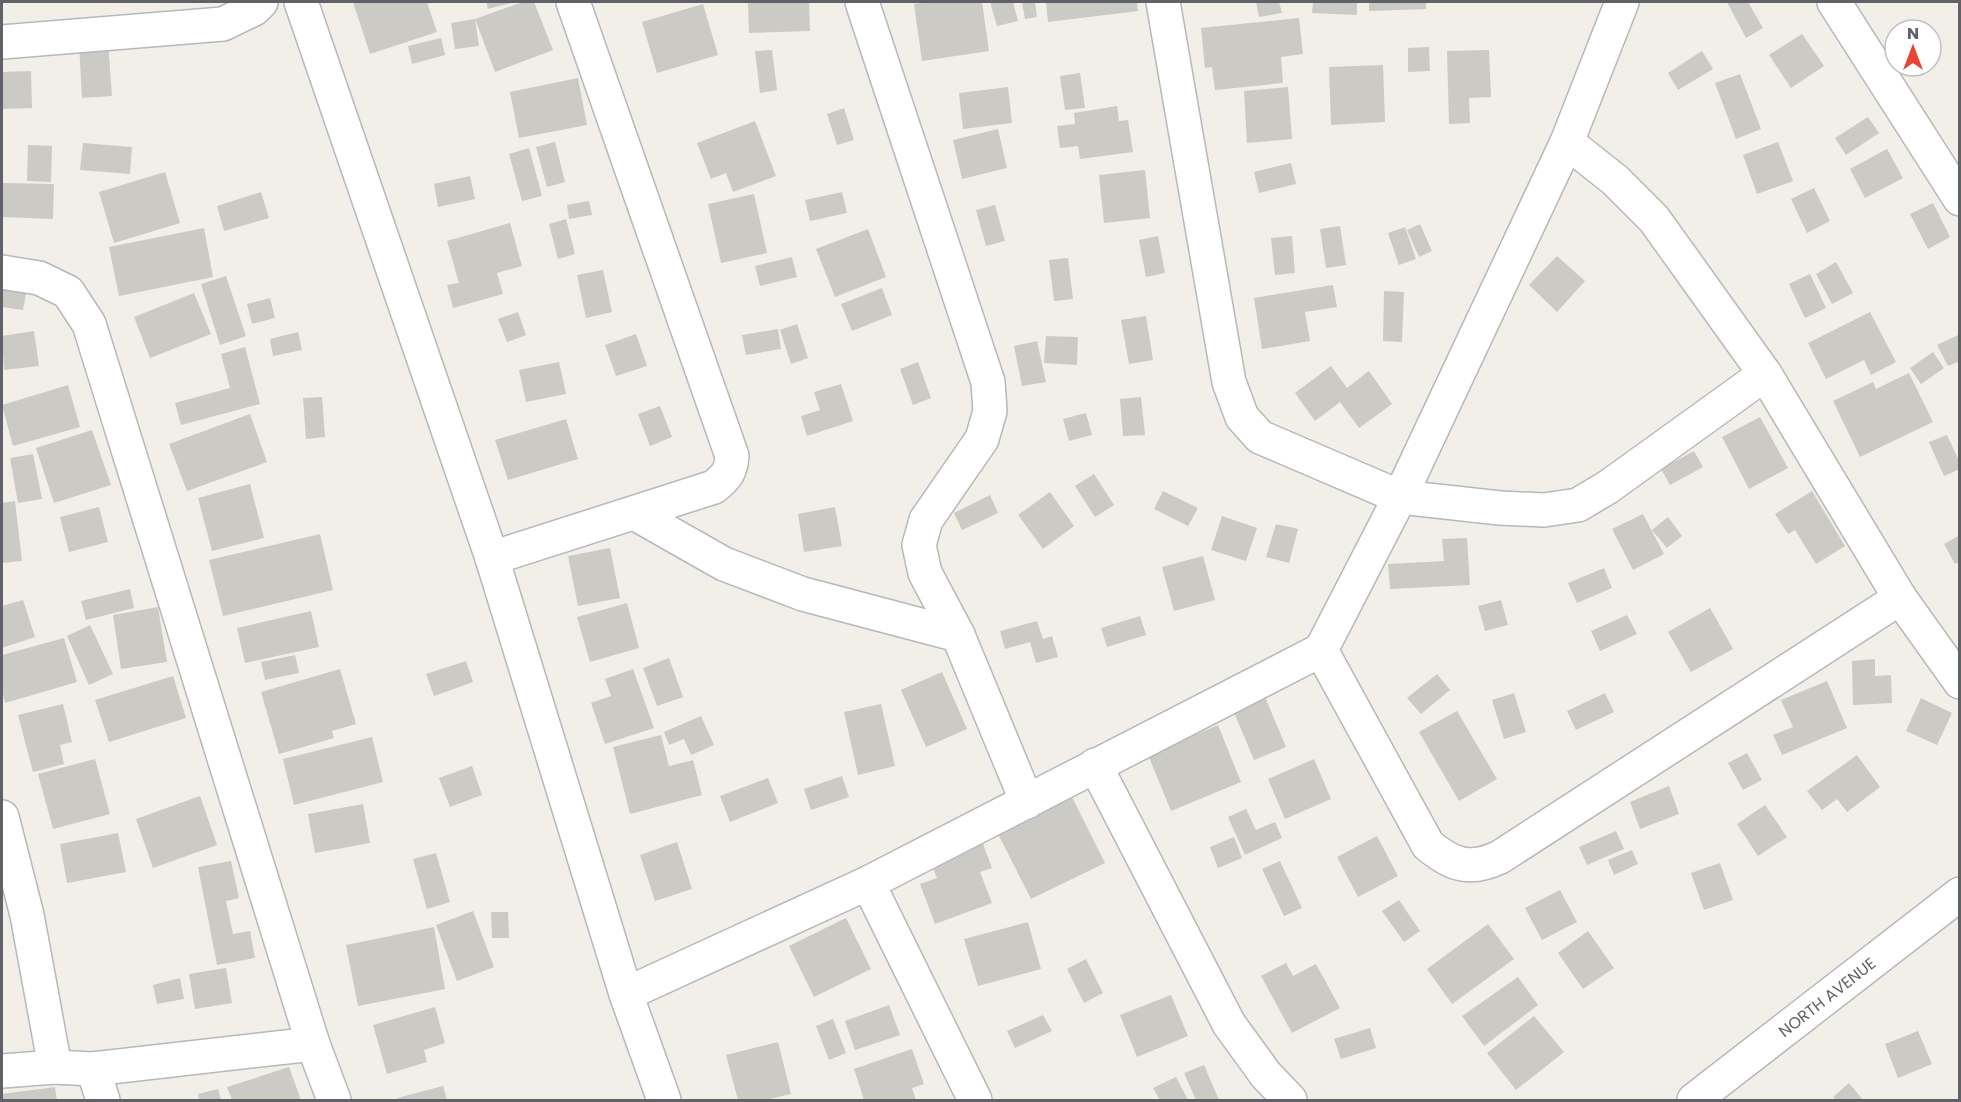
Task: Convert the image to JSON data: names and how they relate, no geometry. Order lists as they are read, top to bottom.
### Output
{
  "streets": {
    "street": ["NORTH AVENUE"]
  },
  "north": "top"
}
